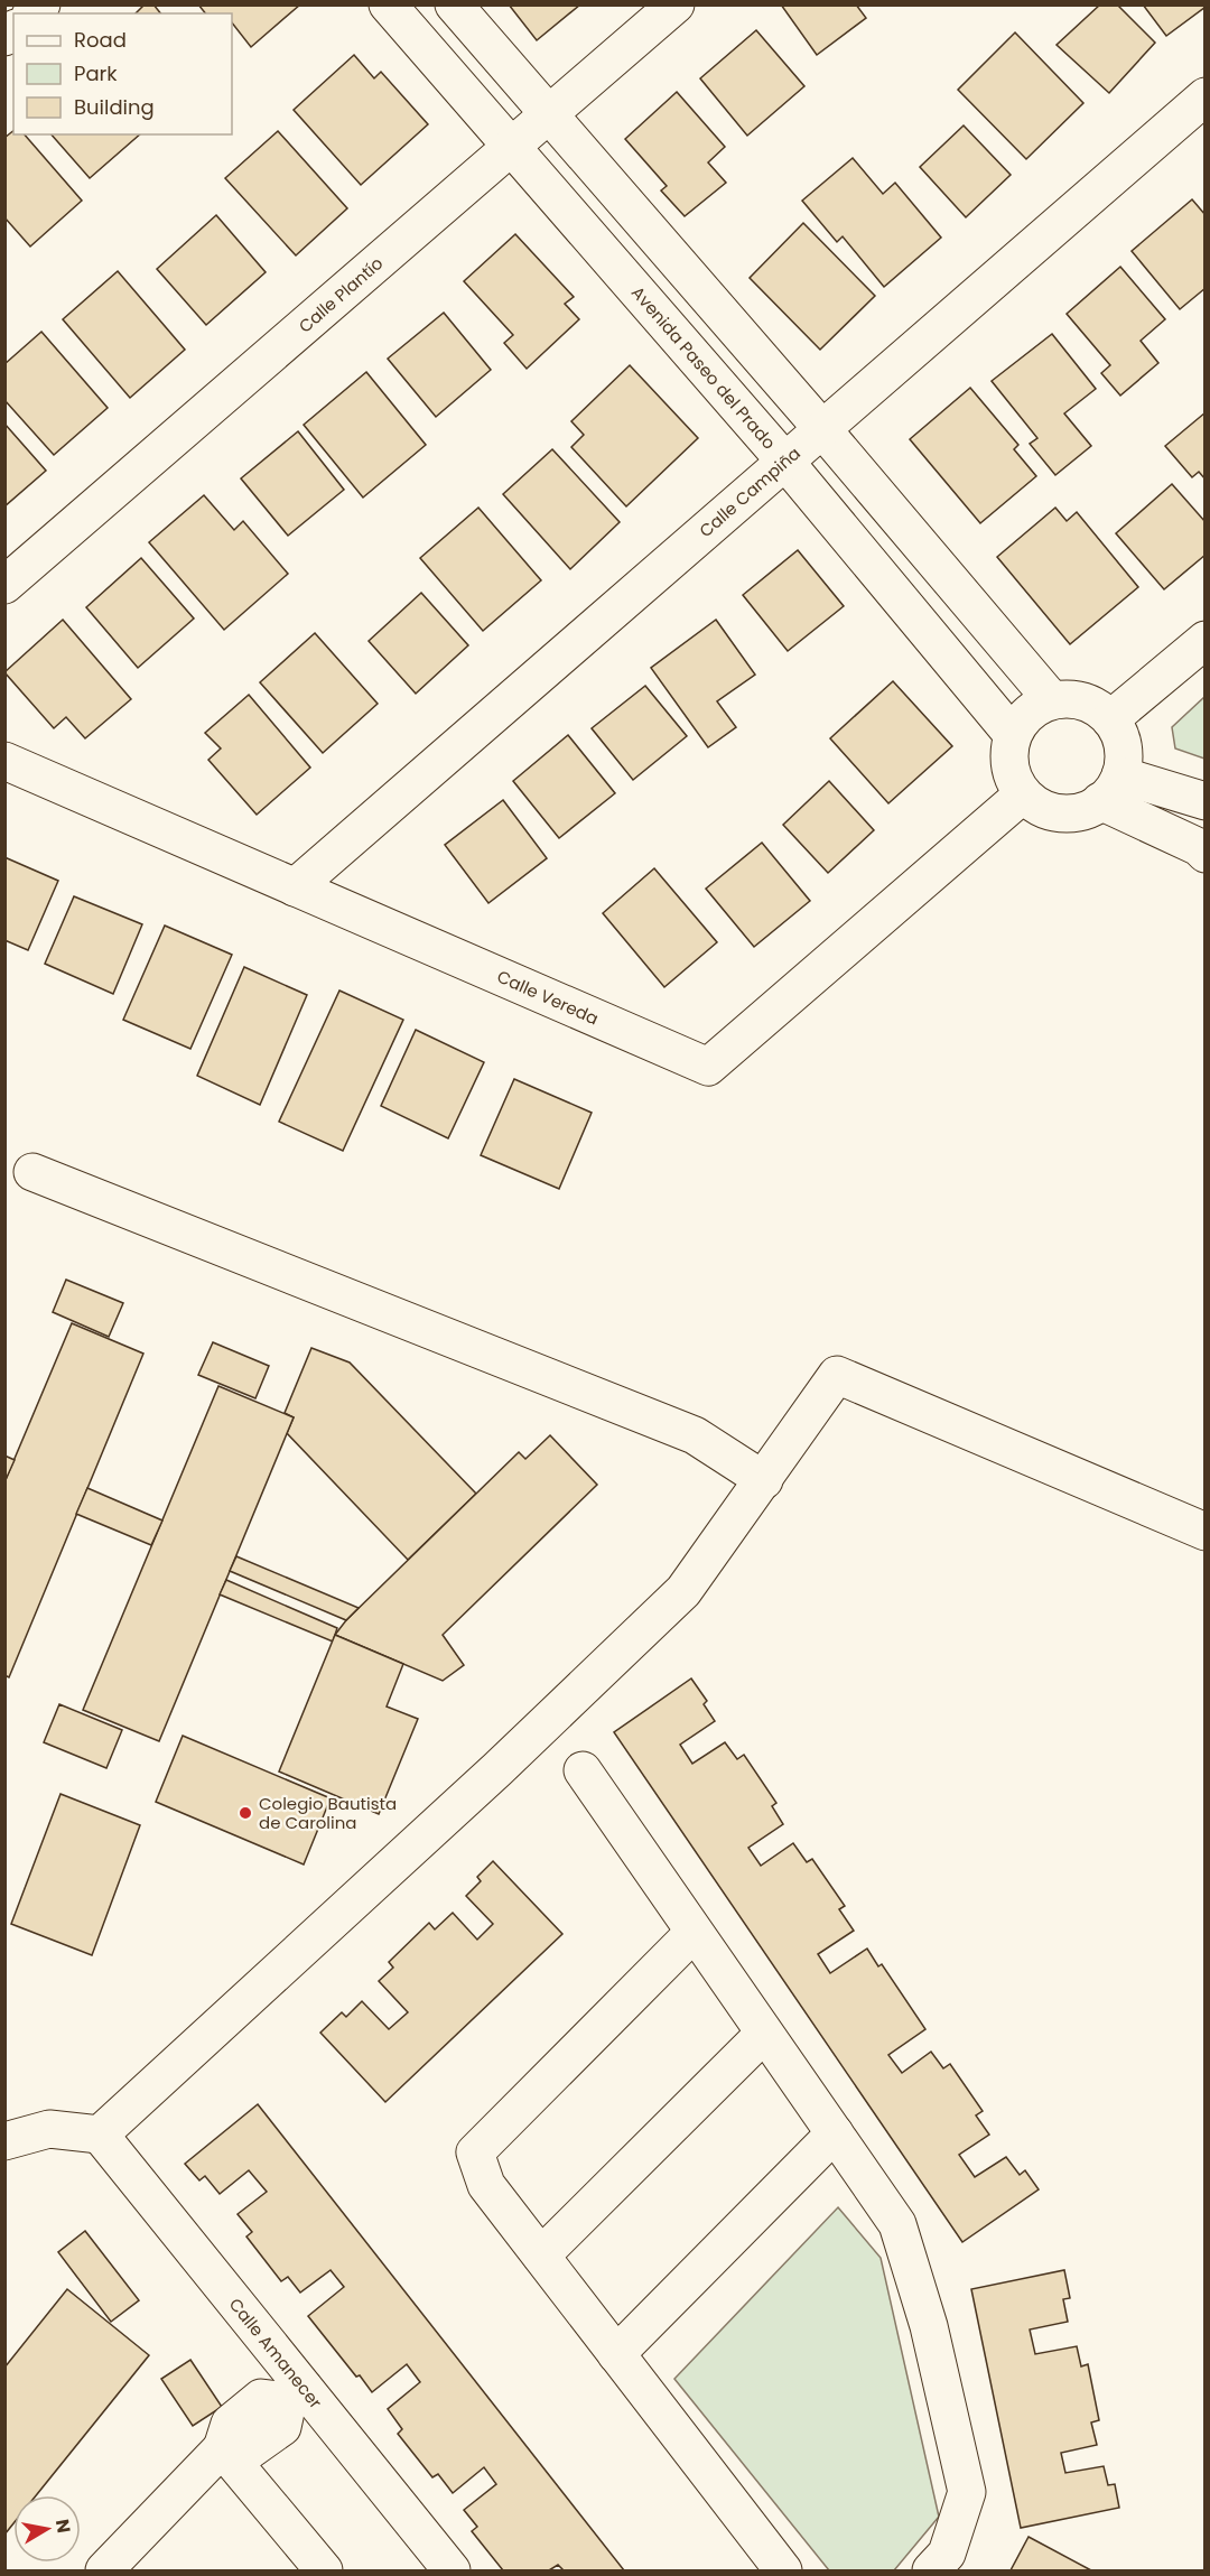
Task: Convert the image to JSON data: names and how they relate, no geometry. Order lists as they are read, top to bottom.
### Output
{
  "streets": {
    "street": [
      "Calle Plantío",
      "Avenida Paseo del Prado",
      "Calle Campiña",
      "Calle Vereda",
      "Calle Amanecer"
    ]
  },
  "crossings": [
    ["Calle Plantío", "Avenida Paseo del Prado"],
    ["Avenida Paseo del Prado", "Calle Campiña"],
    ["Avenida Paseo del Prado", "Calle Vereda"],
    ["Calle Campiña", "Calle Vereda"]
  ],
  "places": ["Colegio Bautista de Carolina"],
  "legend": ["Road", "Park", "Building"],
  "north": "right"
}
